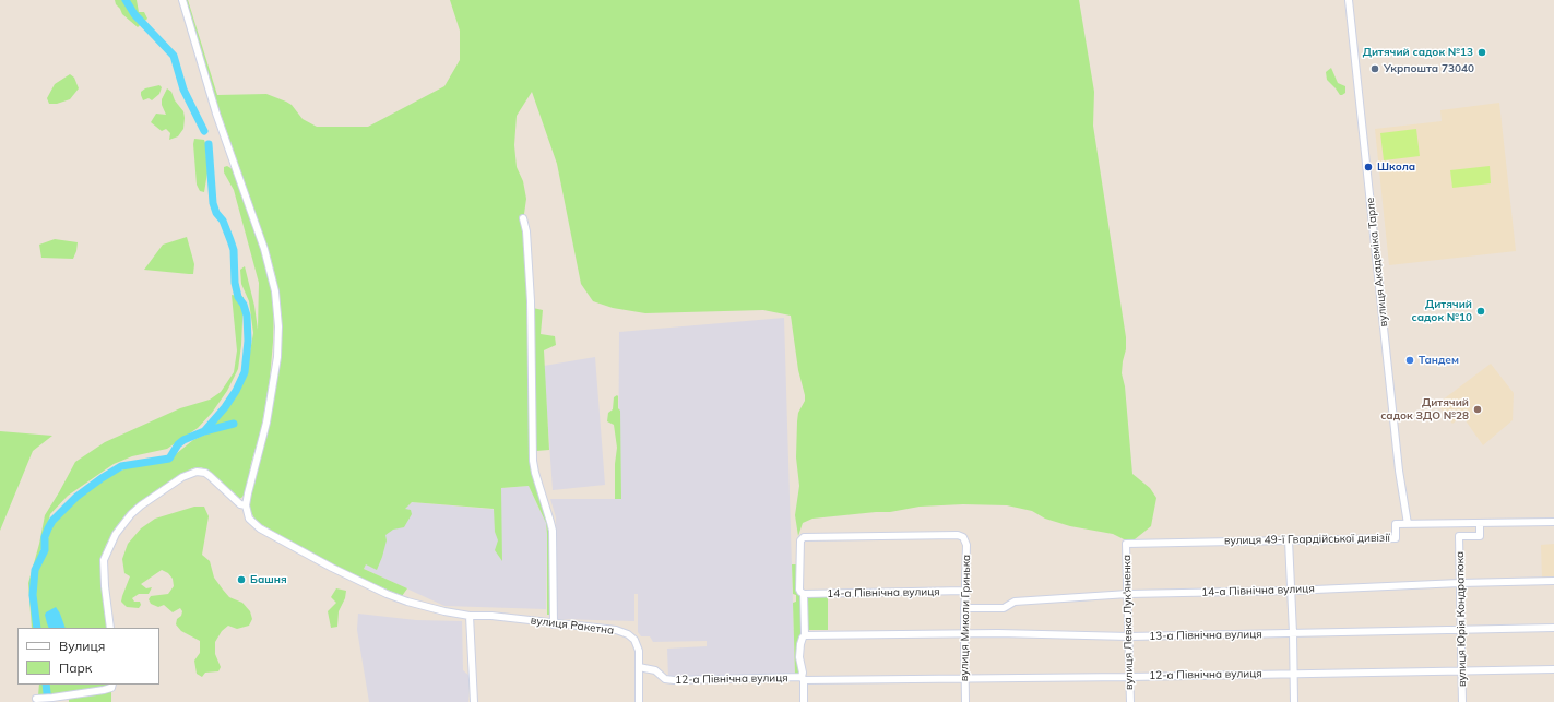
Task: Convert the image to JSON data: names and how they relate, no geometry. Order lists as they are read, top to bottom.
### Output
{
  "streets": {
    "street": [
      "вулиця Академіка Тарле",
      "вулиця 49-ї Гвардійської дивізії",
      "14-а Північна вулиця",
      "вулиця Миколи Гринька",
      "вулиця Юрія Кондратюка",
      "вулиця Левка Лук'яненка",
      "вулиця Ракетна",
      "13-а Північна вулиця",
      "12-а Північна вулиця"
    ]
  },
  "crossings": [
    ["вулиця Академіка Тарле", "вулиця 49-ї Гвардійської дивізії"],
    ["вулиця 49-ї Гвардійської дивізії", "вулиця Левка Лук'яненка"],
    ["14-а Північна вулиця", "вулиця Миколи Гринька"],
    ["14-а Північна вулиця", "вулиця Юрія Кондратюка"],
    ["14-а Північна вулиця", "вулиця Левка Лук'яненка"],
    ["вулиця Миколи Гринька", "13-а Північна вулиця"],
    ["вулиця Миколи Гринька", "12-а Північна вулиця"],
    ["вулиця Юрія Кондратюка", "13-а Північна вулиця"],
    ["вулиця Юрія Кондратюка", "12-а Північна вулиця"],
    ["вулиця Левка Лук'яненка", "13-а Північна вулиця"],
    ["вулиця Левка Лук'яненка", "12-а Північна вулиця"],
    ["вулиця Ракетна", "12-а Північна вулиця"]
  ],
  "places": [
    "Дитячий садок №13",
    "Укрпошта 73040",
    "Школа",
    "Дитячий садок №10",
    "Тандем",
    "Дитячий садок ЗДО №28",
    "Башня"
  ],
  "legend": ["Вулиця", "Парк"]
}
